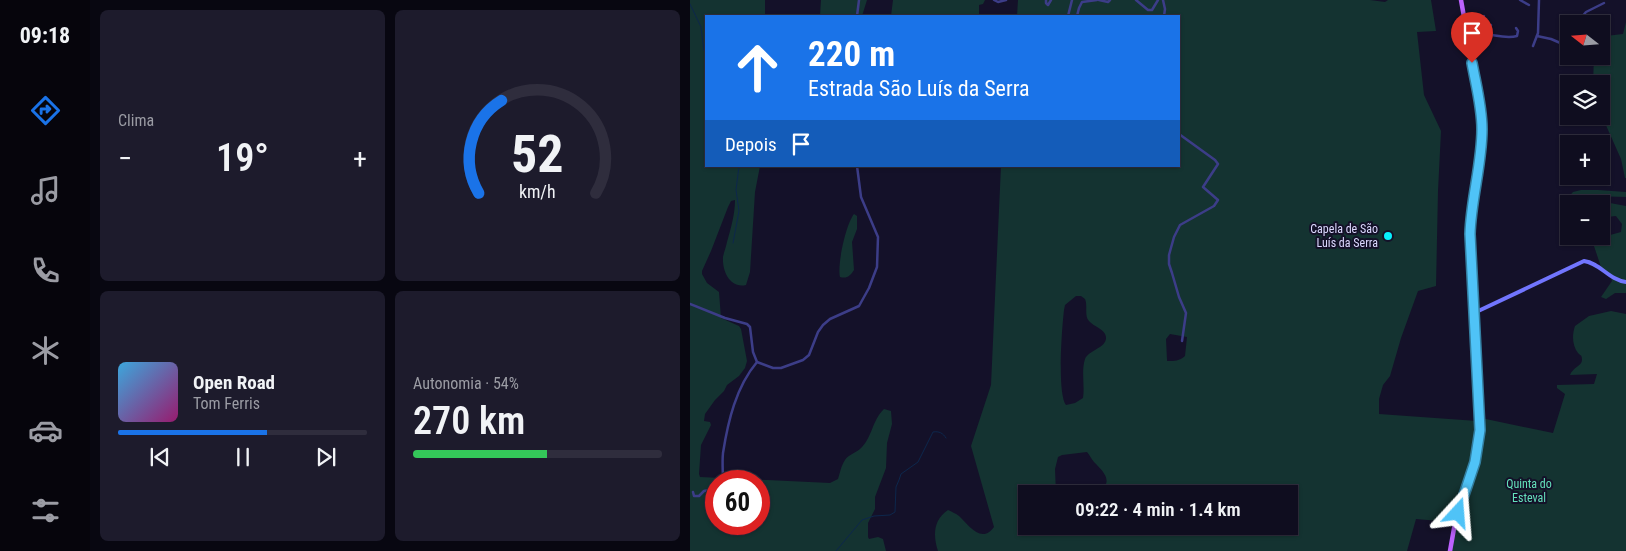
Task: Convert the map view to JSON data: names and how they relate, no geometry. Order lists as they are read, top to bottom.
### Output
{
  "parks": ["Quinta do Esteval"],
  "places": ["Capela de São Luís da Serra"],
  "north": "left",
  "page": {
    "tabs": "09:18",
    "tile": [
      "Clima",
      ["Autonomia · 54%", "270 km"]
    ],
    "map_buttons": ["+", "−"],
    "turn": ["220 m", "Estrada São Luís da Serra"],
    "then": "Depois",
    "heat": ["−", "19°", "+"],
    "song": ["Open Road", "Tom Ferris"],
    "limit": "60",
    "trip": "09:22 · 4 min · 1.4 km",
    "gauge": ["52", "km/h"]
  }
}
